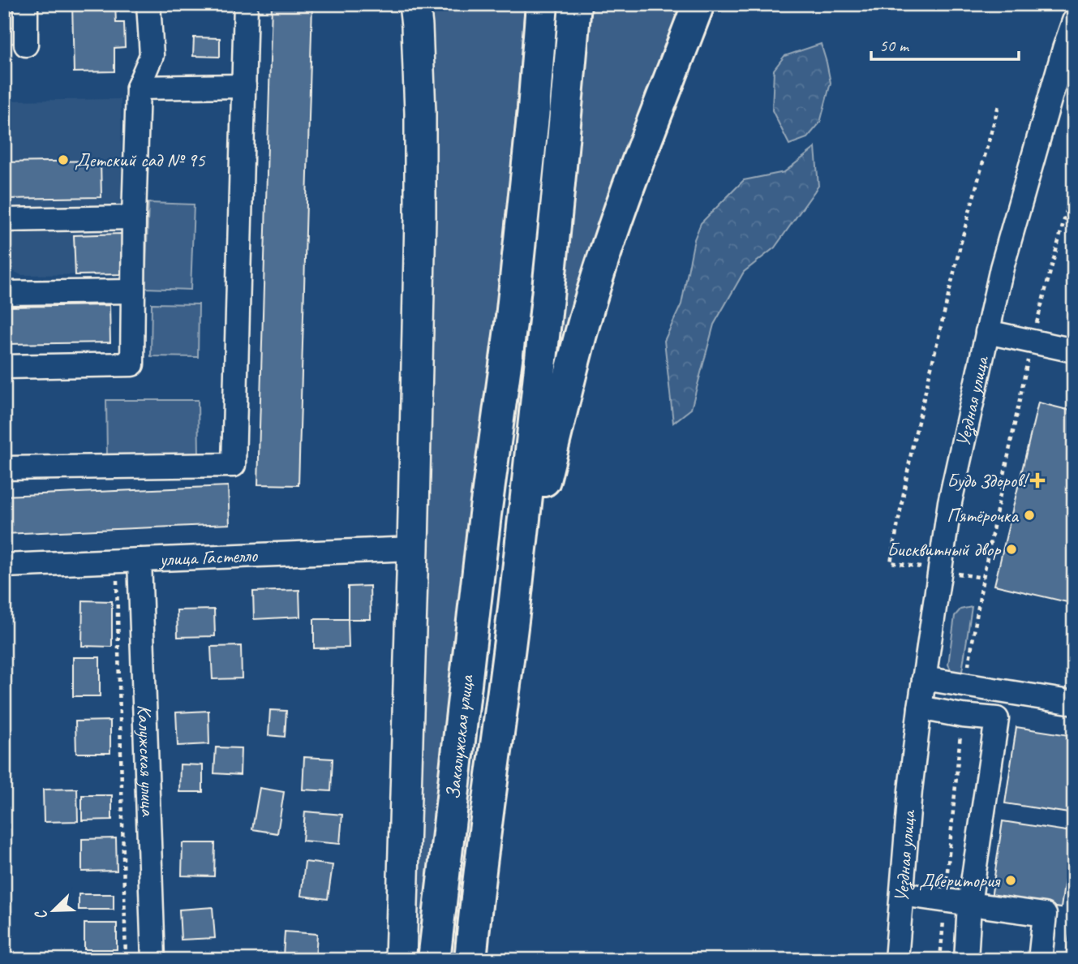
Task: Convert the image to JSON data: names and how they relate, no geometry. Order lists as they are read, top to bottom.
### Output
{
  "streets": {
    "highway": ["Закалужская улица"],
    "street": ["Уездная улица", "улица Гастелло", "Калужская улица"]
  },
  "crossings": [
    ["улица Гастелло", "Калужская улица"]
  ],
  "places": {
    "other": [
      "Детский сад № 95",
      "Пятёрочка",
      "Бисквитный двор",
      "Дверитория"
    ],
    "health": ["Будь Здоров!"]
  },
  "scale_bar": "50 m",
  "north": "bottom left"
}
